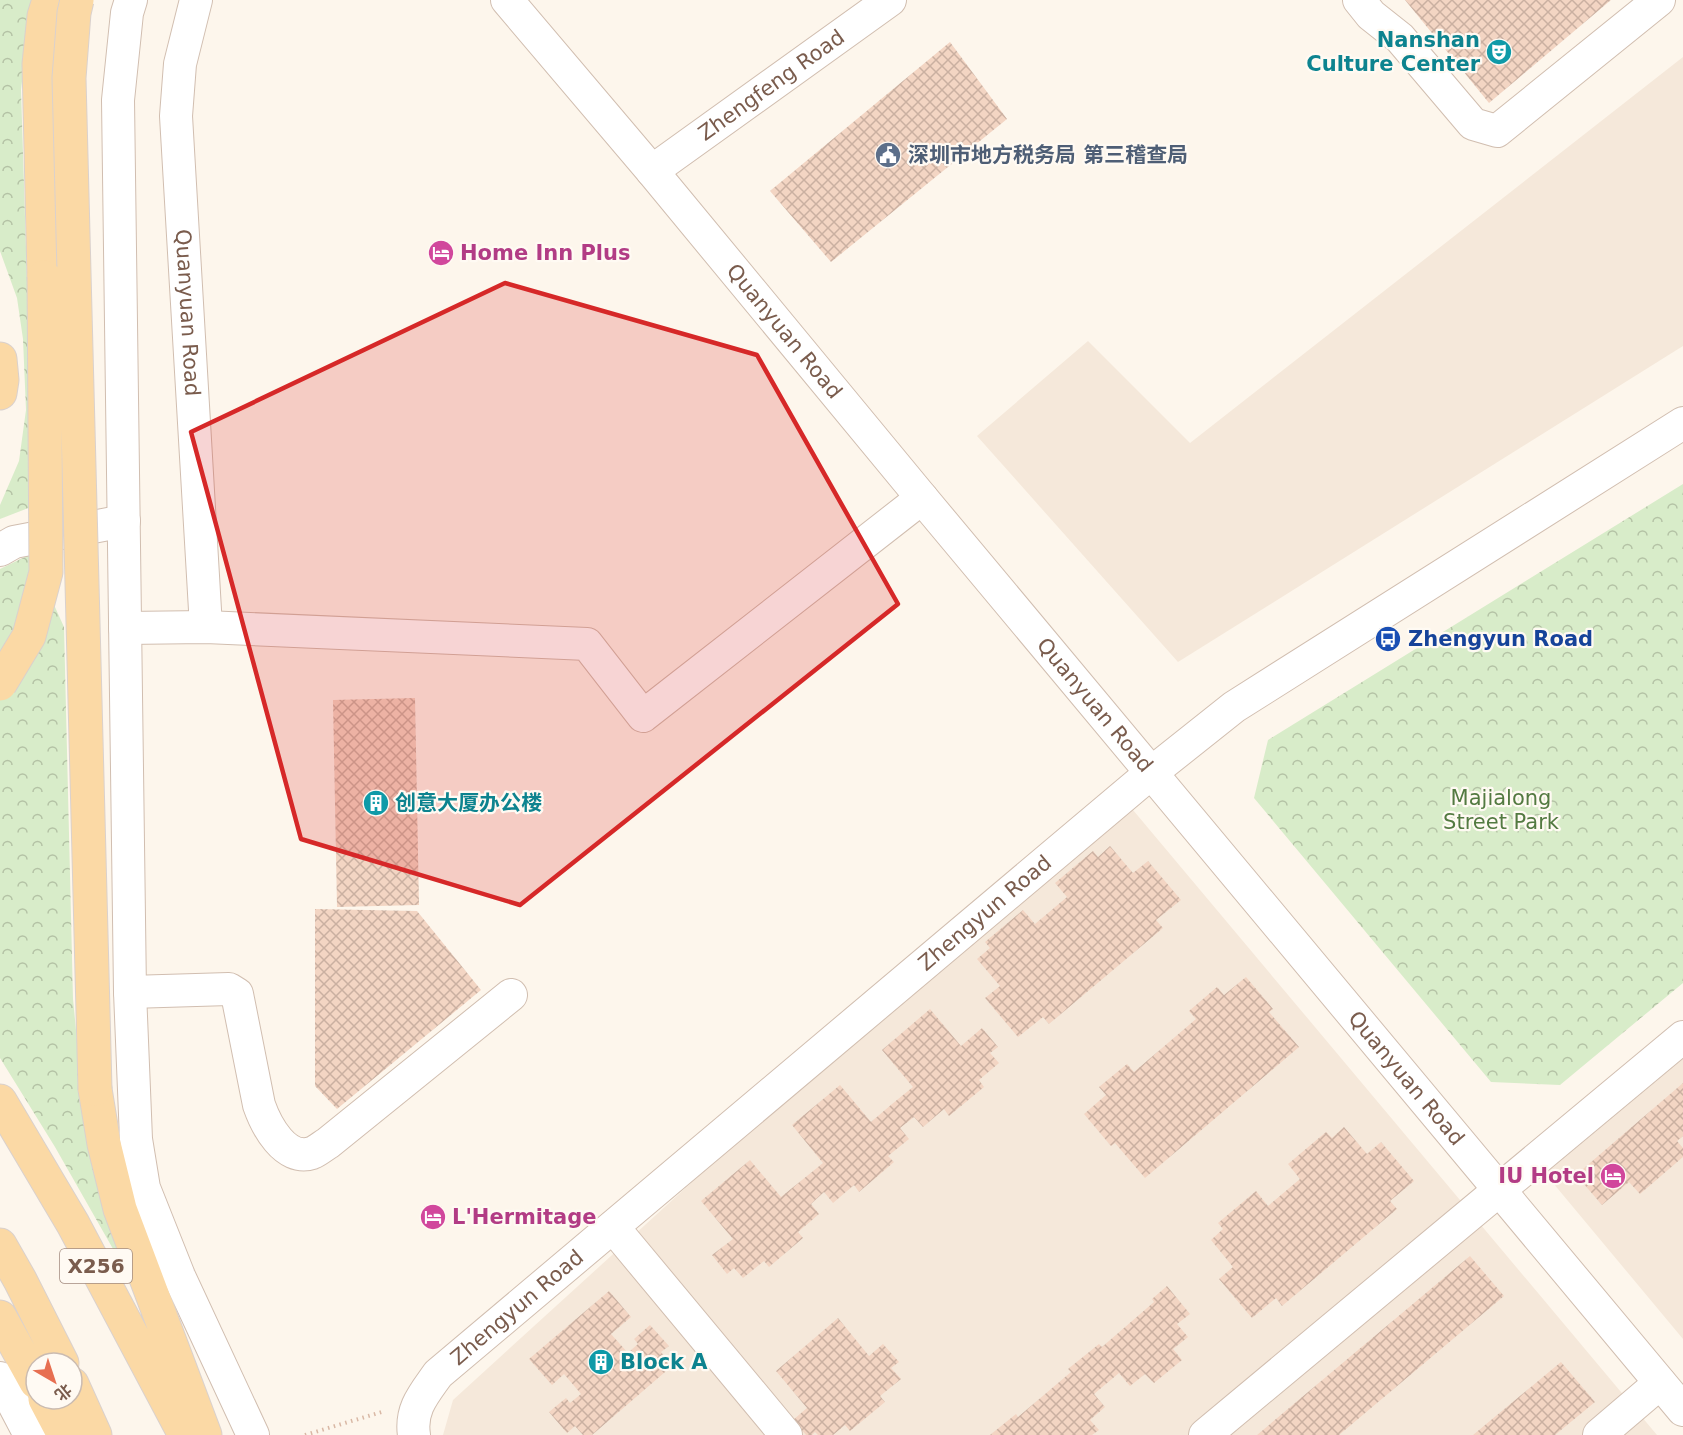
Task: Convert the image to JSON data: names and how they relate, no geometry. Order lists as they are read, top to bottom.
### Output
{
  "streets": {
    "main road": ["X256"],
    "street": ["Zhengfeng Road", "Quanyuan Road", "Zhengyun Road"]
  },
  "crossings": [
    ["Zhengfeng Road", "Quanyuan Road"],
    ["Quanyuan Road", "Zhengyun Road"]
  ],
  "parks": ["Majialong Street Park"],
  "places": {
    "theatre": ["Nanshan Culture Center"],
    "public building": ["深圳市地方税务局 第三稽查局"],
    "hotel": ["Home Inn Plus", "IU Hotel", "L'Hermitage"],
    "bus stop": ["Zhengyun Road"],
    "building": ["创意大厦办公楼", "Block A"]
  },
  "north": "bottom right"
}
